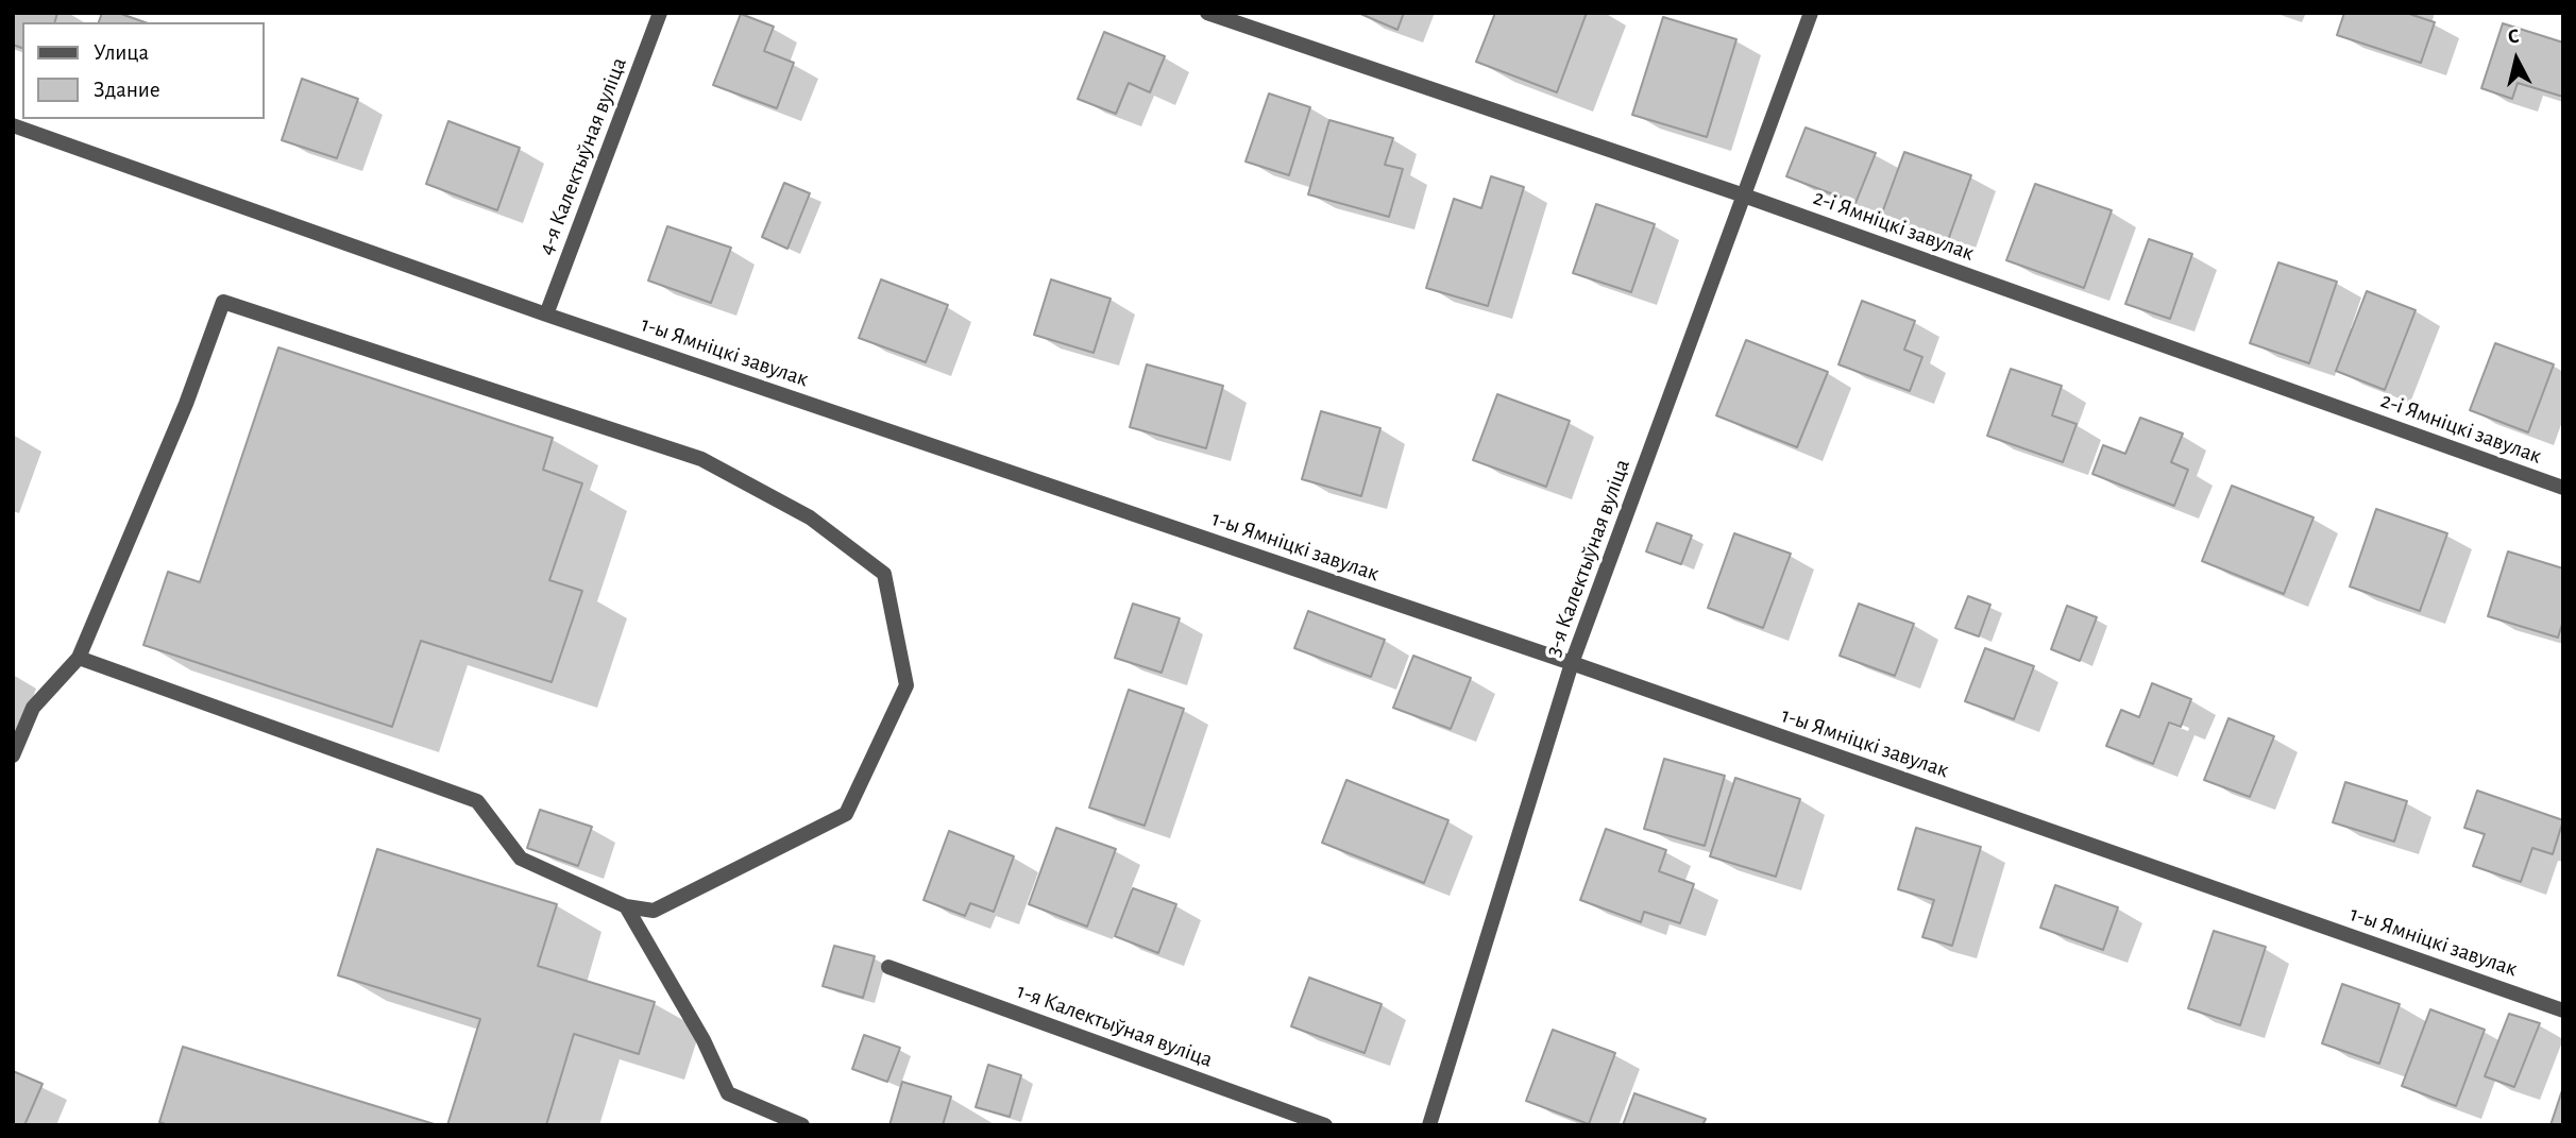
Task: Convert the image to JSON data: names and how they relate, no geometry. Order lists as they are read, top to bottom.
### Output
{
  "streets": {
    "street": [
      "4-я Калектыўная вуліца",
      "2-і Ямніцкі завулак",
      "1-ы Ямніцкі завулак",
      "3-я Калектыўная вуліца",
      "1-я Калектыўная вуліца"
    ]
  },
  "crossings": [
    ["4-я Калектыўная вуліца", "1-ы Ямніцкі завулак"],
    ["2-і Ямніцкі завулак", "3-я Калектыўная вуліца"],
    ["1-ы Ямніцкі завулак", "3-я Калектыўная вуліца"]
  ],
  "legend": ["Улица", "Здание"],
  "north": "top"
}
